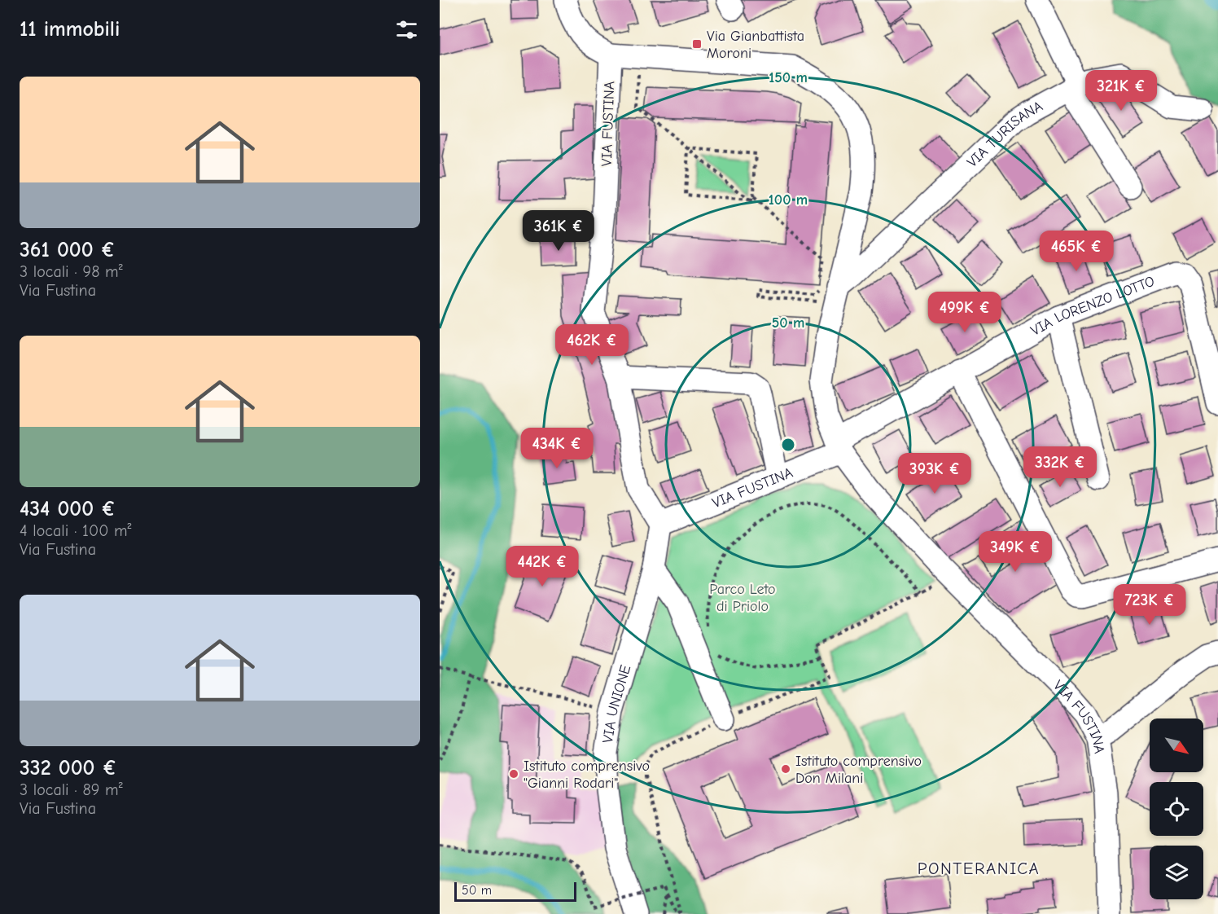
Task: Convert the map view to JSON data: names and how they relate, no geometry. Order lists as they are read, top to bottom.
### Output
{
  "streets": {
    "street": [
      "VIA FUSTINA",
      "VIA TURISANA",
      "VIA LORENZO LOTTO",
      "VIA UNIONE"
    ]
  },
  "crossings": [
    ["VIA FUSTINA", "VIA LORENZO LOTTO"],
    ["VIA FUSTINA", "VIA UNIONE"]
  ],
  "districts": ["PONTERANICA"],
  "parks": ["Parco Leto di Priolo"],
  "places": {
    "transit": ["Via Gianbattista Moroni"],
    "other": ["Istituto comprensivo Don Milani", "Istituto comprensivo \"Gianni Rodari\""]
  },
  "scale_bar": "50 m",
  "north": "bottom right",
  "page": {
    "heading": "11 immobili",
    "list": [
      {
        "name": "361 000 €",
        "note": "3 locali · 98 m² · Via Fustina"
      },
      {
        "name": "434 000 €",
        "note": "4 locali · 100 m² · Via Fustina"
      },
      {
        "name": "332 000 €",
        "note": "3 locali · 89 m² · Via Fustina"
      }
    ],
    "price": [
      "321K €",
      "361K €",
      "465K €",
      "499K €",
      "462K €",
      "434K €",
      "332K €",
      "393K €",
      "349K €",
      "442K €",
      "723K €"
    ],
    "scale": "50 m"
  },
  "rings": ["150 m", "100 m", "50 m"]
}
